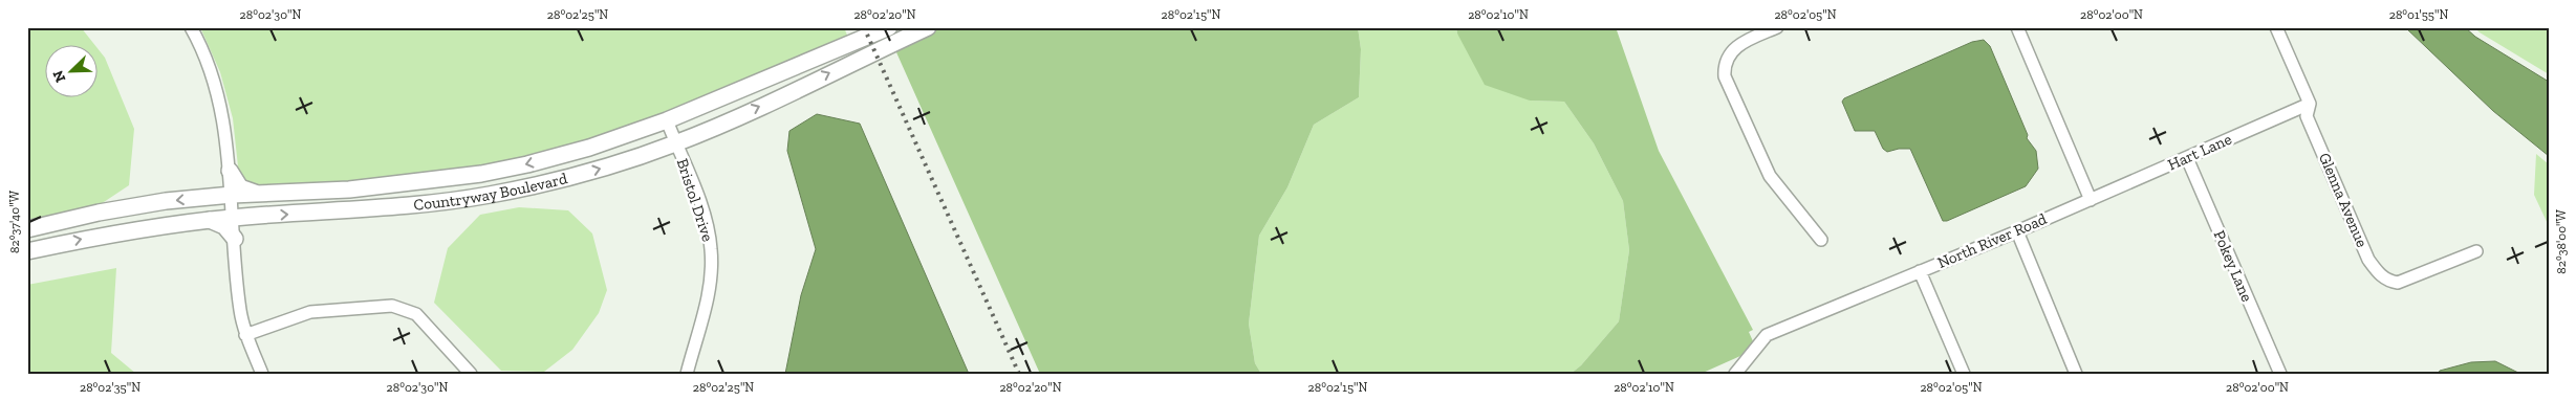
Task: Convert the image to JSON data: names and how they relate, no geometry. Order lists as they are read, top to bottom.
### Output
{
  "streets": {
    "street": [
      "Hart Lane",
      "Countryway Boulevard",
      "Bristol Drive",
      "Glenna Avenue",
      "North River Road",
      "Pokey Lane"
    ]
  },
  "crossings": [
    ["Hart Lane", "Glenna Avenue"],
    ["Hart Lane", "North River Road"],
    ["Hart Lane", "Pokey Lane"],
    ["Countryway Boulevard", "Bristol Drive"]
  ],
  "north": "bottom left",
  "coordinates": [
    "28°02'30\"N",
    "28°02'25\"N",
    "28°02'20\"N",
    "28°02'15\"N",
    "28°02'10\"N",
    "28°02'05\"N",
    "28°02'00\"N",
    "28°01'55\"N",
    "82°37'40\"W",
    "82°38'00\"W",
    "28°02'35\"N"
  ]
}
